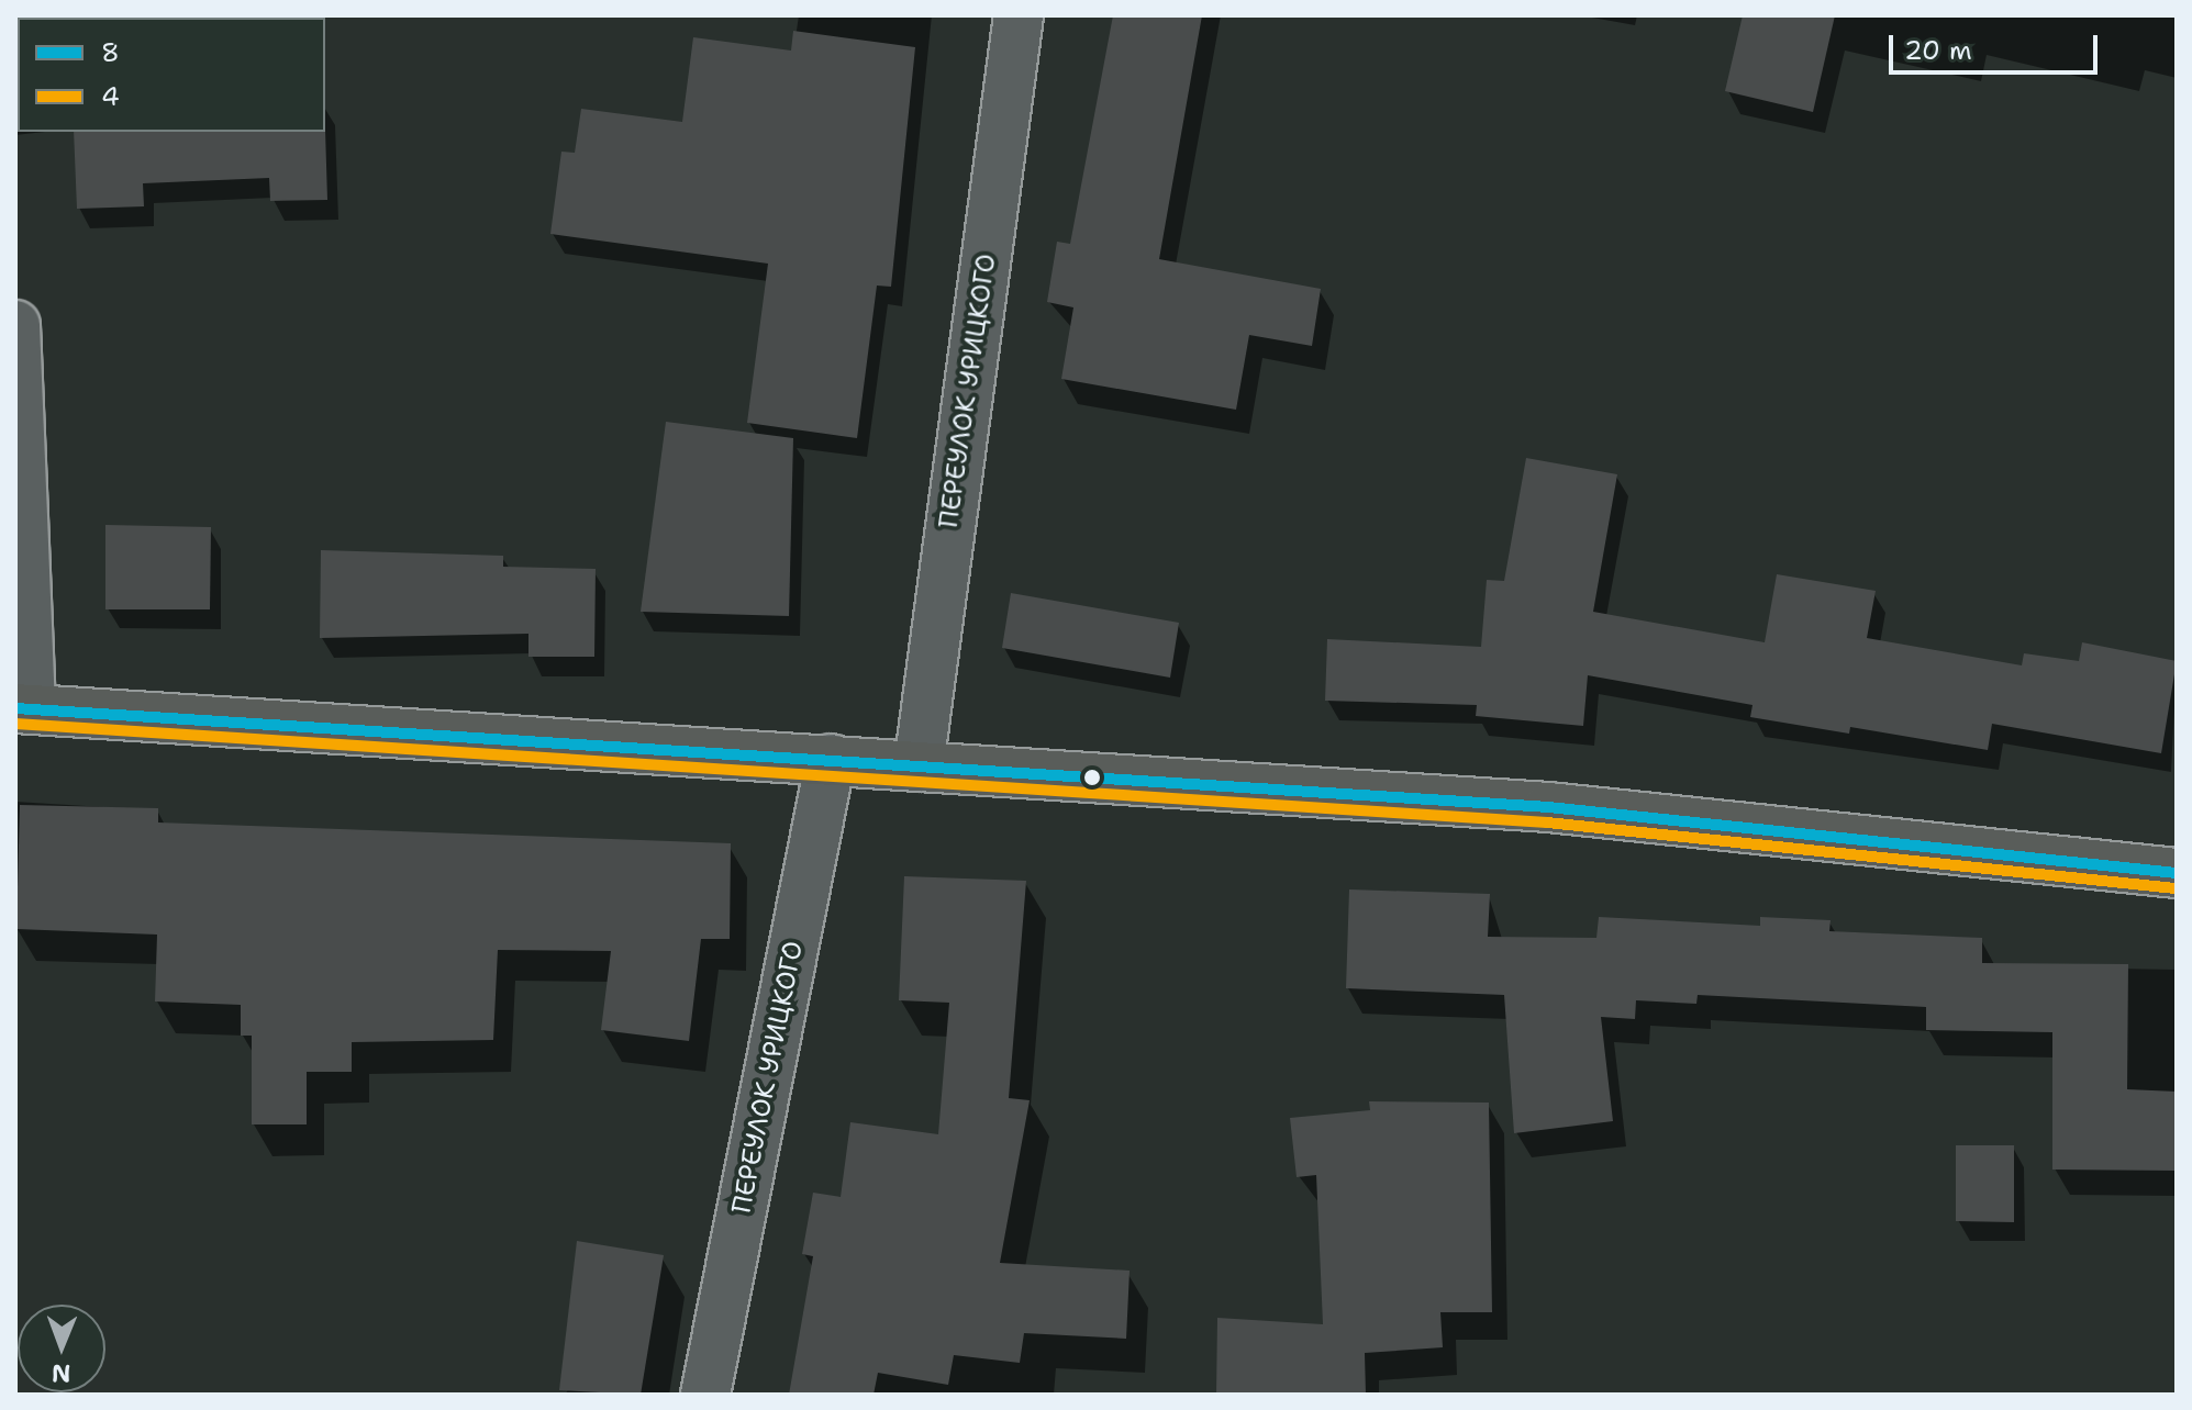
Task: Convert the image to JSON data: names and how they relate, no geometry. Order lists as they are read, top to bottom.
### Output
{
  "streets": {
    "street": ["ПЕРЕУЛОК УРИЦКОГО"]
  },
  "lines": ["transit line 8", "transit line 4"],
  "legend": ["8", "4"],
  "scale_bar": "20 m",
  "north": "bottom"
}
